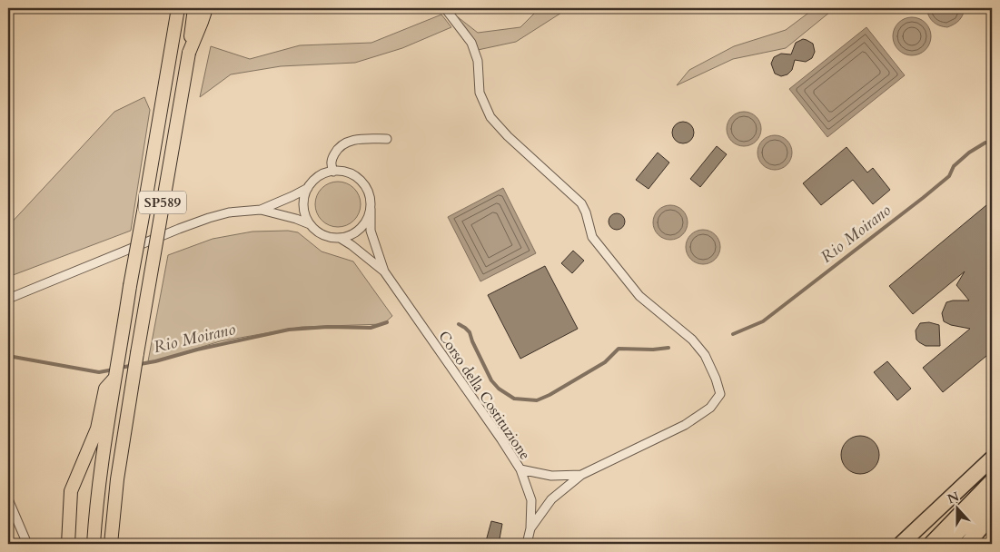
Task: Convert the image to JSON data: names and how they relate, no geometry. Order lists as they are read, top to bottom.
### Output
{
  "streets": {
    "main road": ["SP589"],
    "street": ["Corso della Costituzione"]
  },
  "water": ["Rio Moirano"],
  "north": "top"
}
